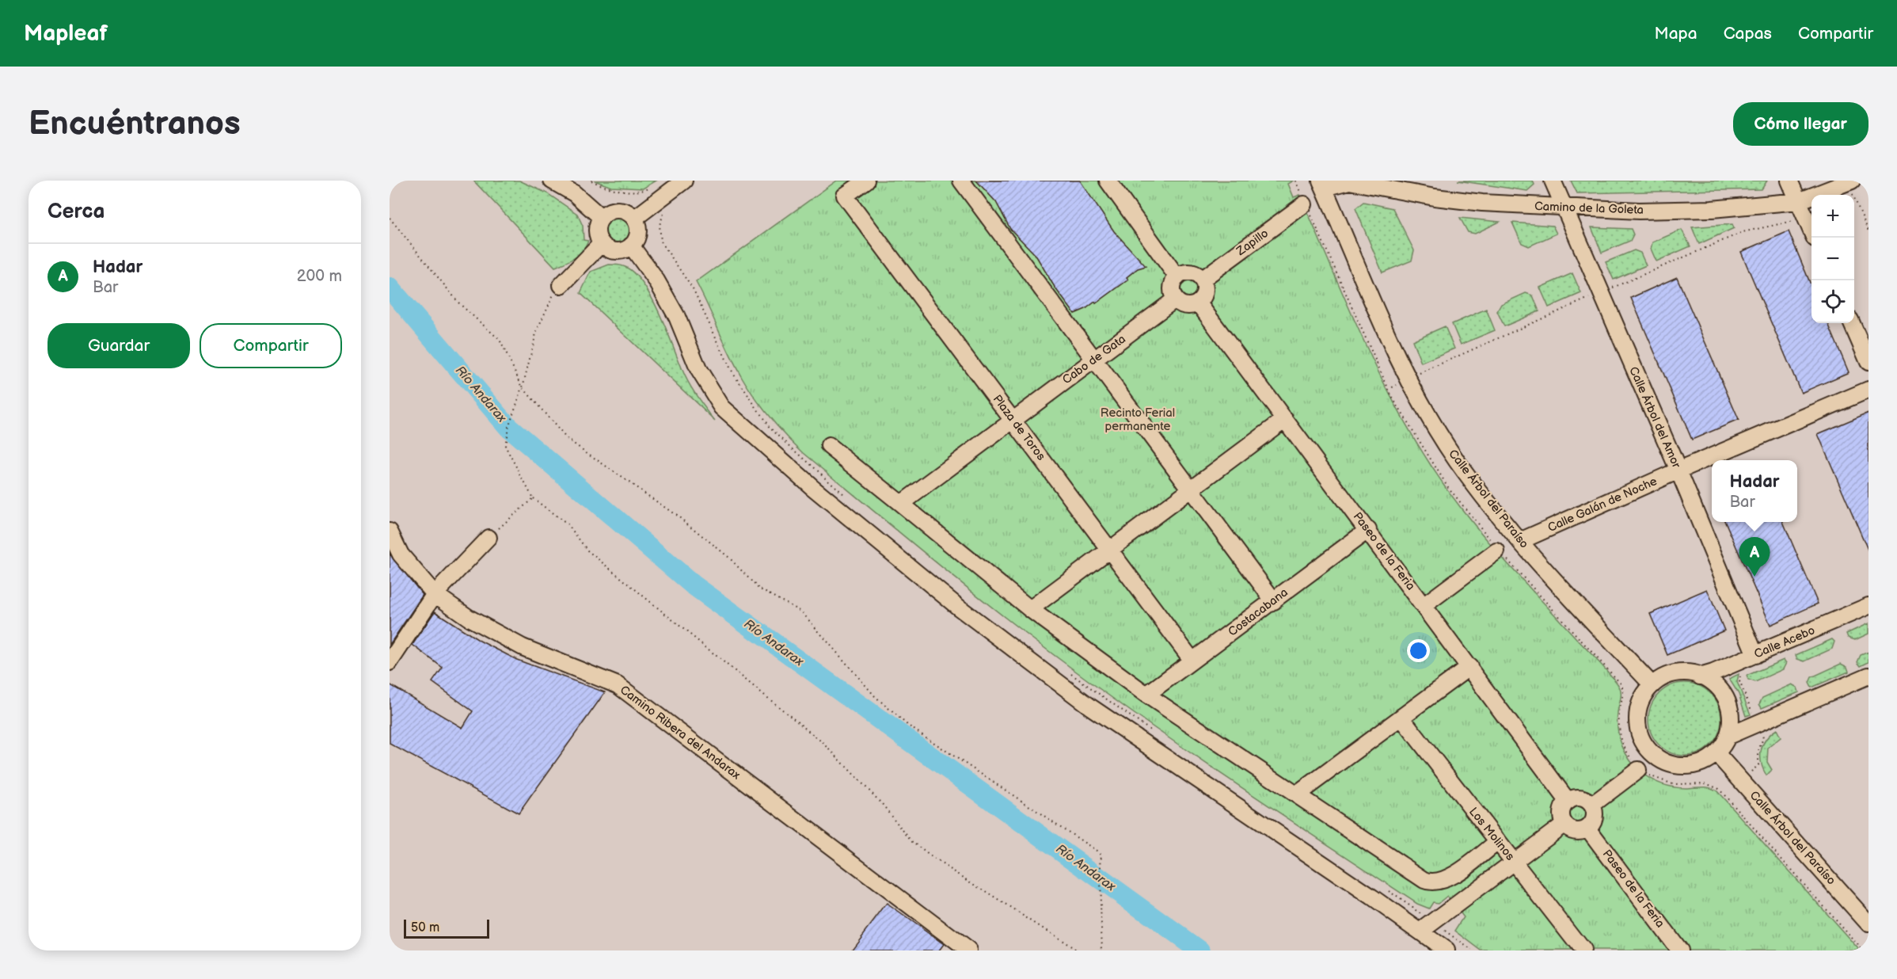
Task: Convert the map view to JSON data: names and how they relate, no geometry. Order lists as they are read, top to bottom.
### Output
{
  "streets": {
    "street": [
      "Camino de la Goleta",
      "Zapillo",
      "Cabo de Gata",
      "Calle Árbol del Amor",
      "Plaza de Toros",
      "Calle Árbol del Paraíso",
      "Calle Galán de Noche",
      "Paseo de la Feria",
      "Costacabana",
      "Calle Acebo",
      "Camino Ribera del Andarax",
      "Los Molinos"
    ]
  },
  "crossings": [
    ["Camino de la Goleta", "Calle Árbol del Amor"],
    ["Camino de la Goleta", "Calle Árbol del Paraíso"],
    ["Zapillo", "Cabo de Gata"],
    ["Zapillo", "Paseo de la Feria"],
    ["Cabo de Gata", "Plaza de Toros"],
    ["Cabo de Gata", "Paseo de la Feria"],
    ["Calle Árbol del Amor", "Calle Galán de Noche"],
    ["Calle Árbol del Amor", "Calle Acebo"],
    ["Plaza de Toros", "Costacabana"],
    ["Calle Árbol del Paraíso", "Calle Galán de Noche"],
    ["Calle Árbol del Paraíso", "Calle Acebo"],
    ["Paseo de la Feria", "Costacabana"]
  ],
  "water": ["Río Andarax"],
  "parks": ["Recinto Ferial permanente"],
  "scale_bar": "50 m",
  "page": {
    "header": "Mapleaf",
    "nav": ["Mapa", "Capas", "Compartir"],
    "buttons": [
      "Cómo llegar",
      ["Guardar", "Compartir"]
    ],
    "title": "Encuéntranos",
    "heading": "Cerca",
    "map_buttons": ["+", "−"],
    "list": [
      {
        "mark": "A",
        "name": "Hadar",
        "note": "Bar",
        "value": "200 m"
      }
    ],
    "popup": ["Hadar", "Bar"],
    "pins": "A",
    "scale": "50 m"
  }
}
